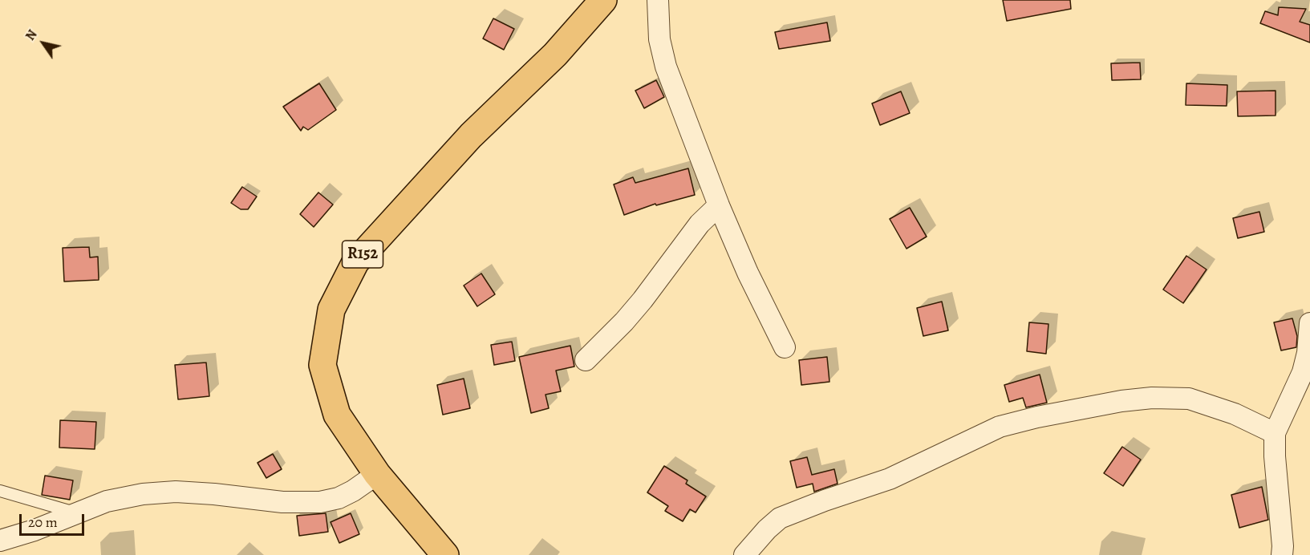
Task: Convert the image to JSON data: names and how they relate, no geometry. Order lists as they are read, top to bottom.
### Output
{
  "streets": {
    "main road": ["R152"]
  },
  "scale_bar": "20 m",
  "north": "top left"
}
